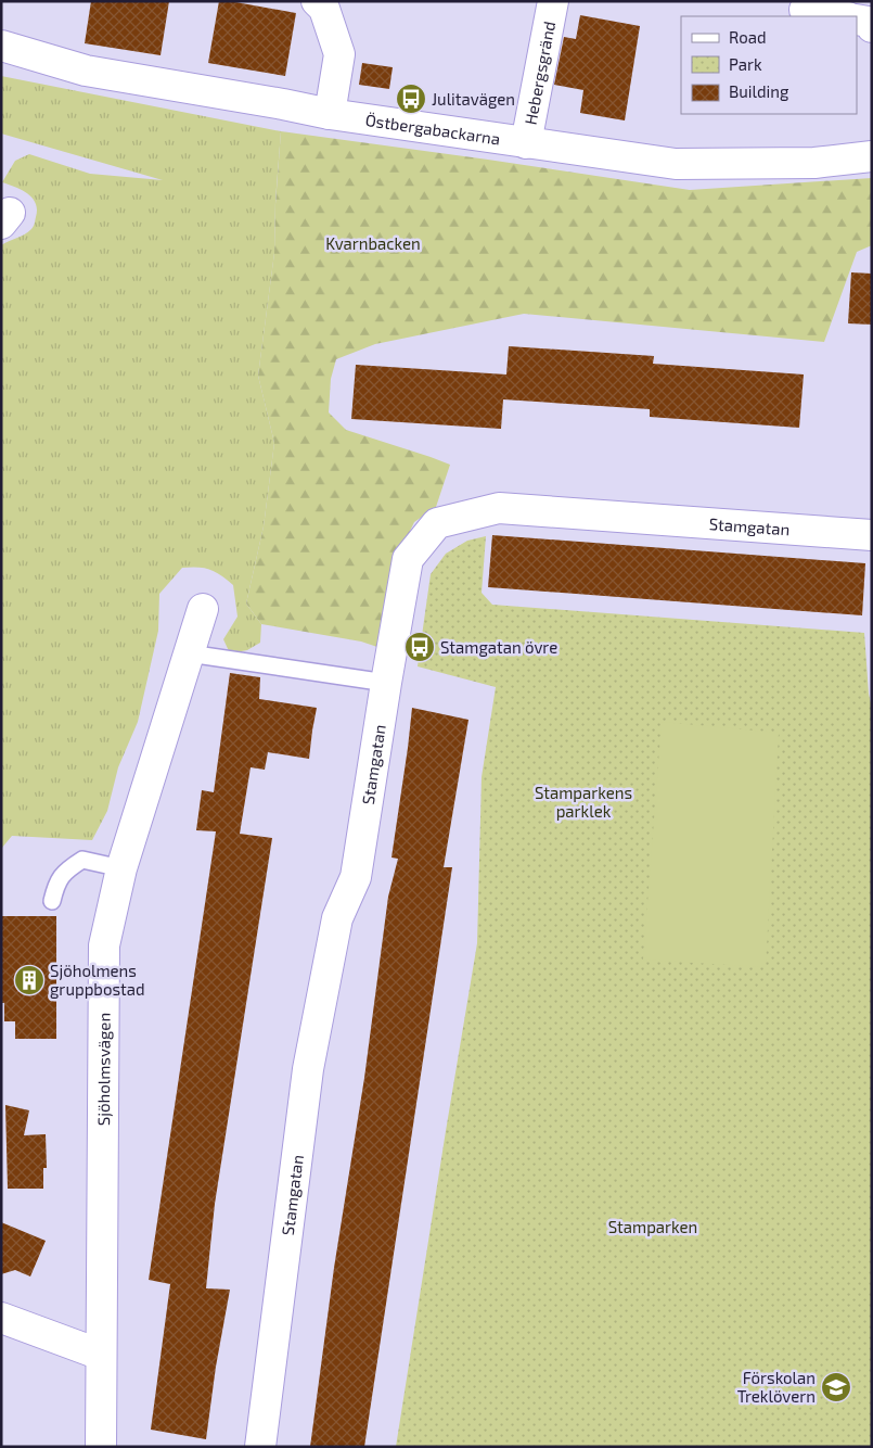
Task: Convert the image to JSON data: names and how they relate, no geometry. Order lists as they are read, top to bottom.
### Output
{
  "streets": {
    "street": [
      "Hebergsgränd",
      "Östbergabackarna",
      "Stamgatan",
      "Sjöholmsvägen"
    ]
  },
  "crossings": [
    ["Hebergsgränd", "Östbergabackarna"]
  ],
  "parks": ["Kvarnbacken", "Stamparkens parklek", "Stamparken"],
  "places": {
    "bus stop": ["Julitavägen", "Stamgatan övre"],
    "building": ["Sjöholmens gruppbostad"],
    "school or university": ["Förskolan Treklövern"]
  },
  "legend": ["Road", "Park", "Building"]
}
